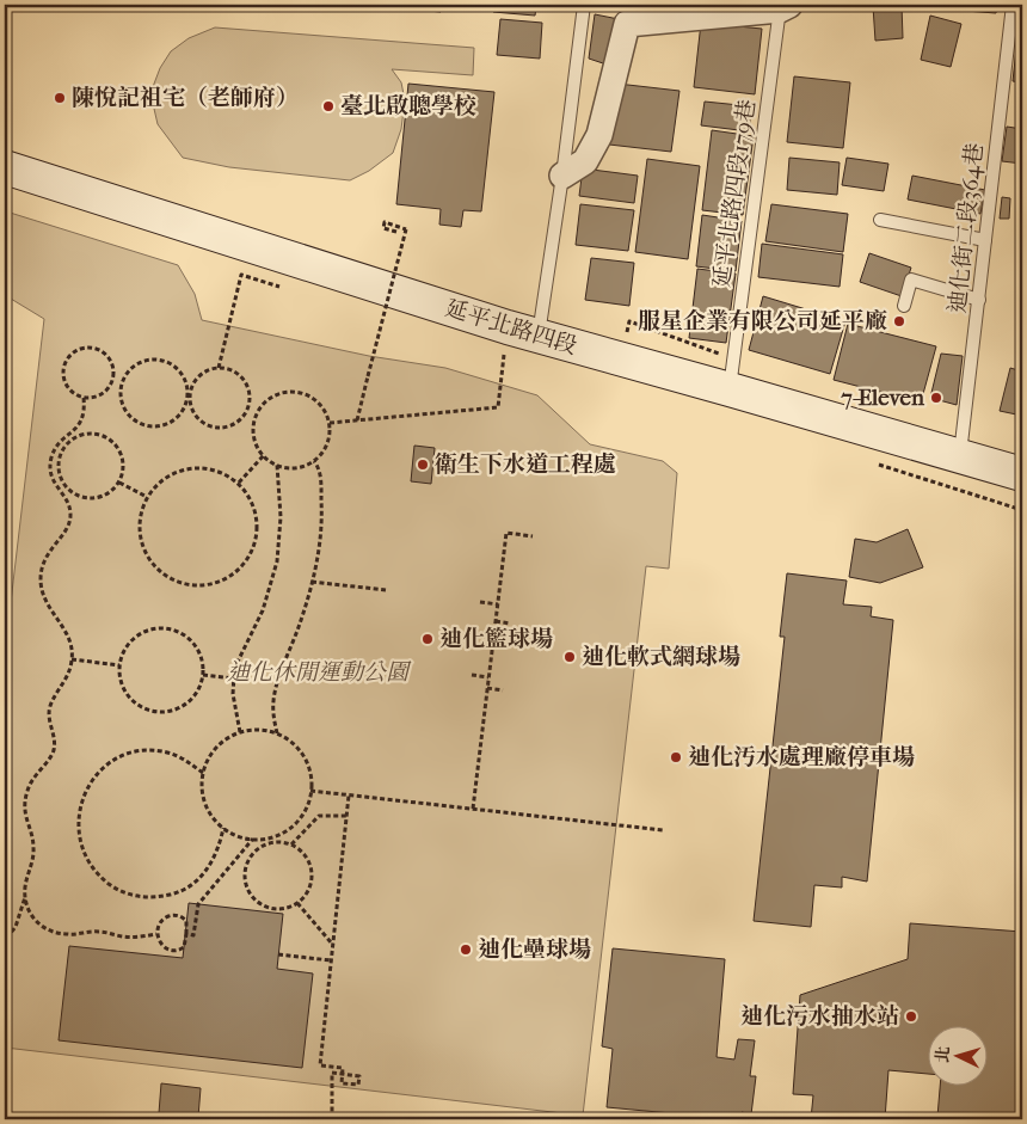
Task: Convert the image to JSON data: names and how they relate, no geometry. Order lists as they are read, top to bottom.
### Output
{
  "streets": {
    "street": ["延平北路四段"],
    "lane": ["延平北路四段179巷", "迪化街二段364巷"]
  },
  "crossings": [
    ["延平北路四段179巷", "延平北路四段"],
    ["迪化街二段364巷", "延平北路四段"]
  ],
  "parks": ["迪化休閒運動公園"],
  "places": [
    "陳悅記祖宅（老師府）",
    "臺北啟聰學校",
    "服星企業有限公司延平廠",
    "7-Eleven",
    "衛生下水道工程處",
    "迪化籃球場",
    "迪化軟式網球場",
    "迪化汚水處理廠停車場",
    "迪化壘球場",
    "迪化污水抽水站"
  ],
  "north": "left"
}
